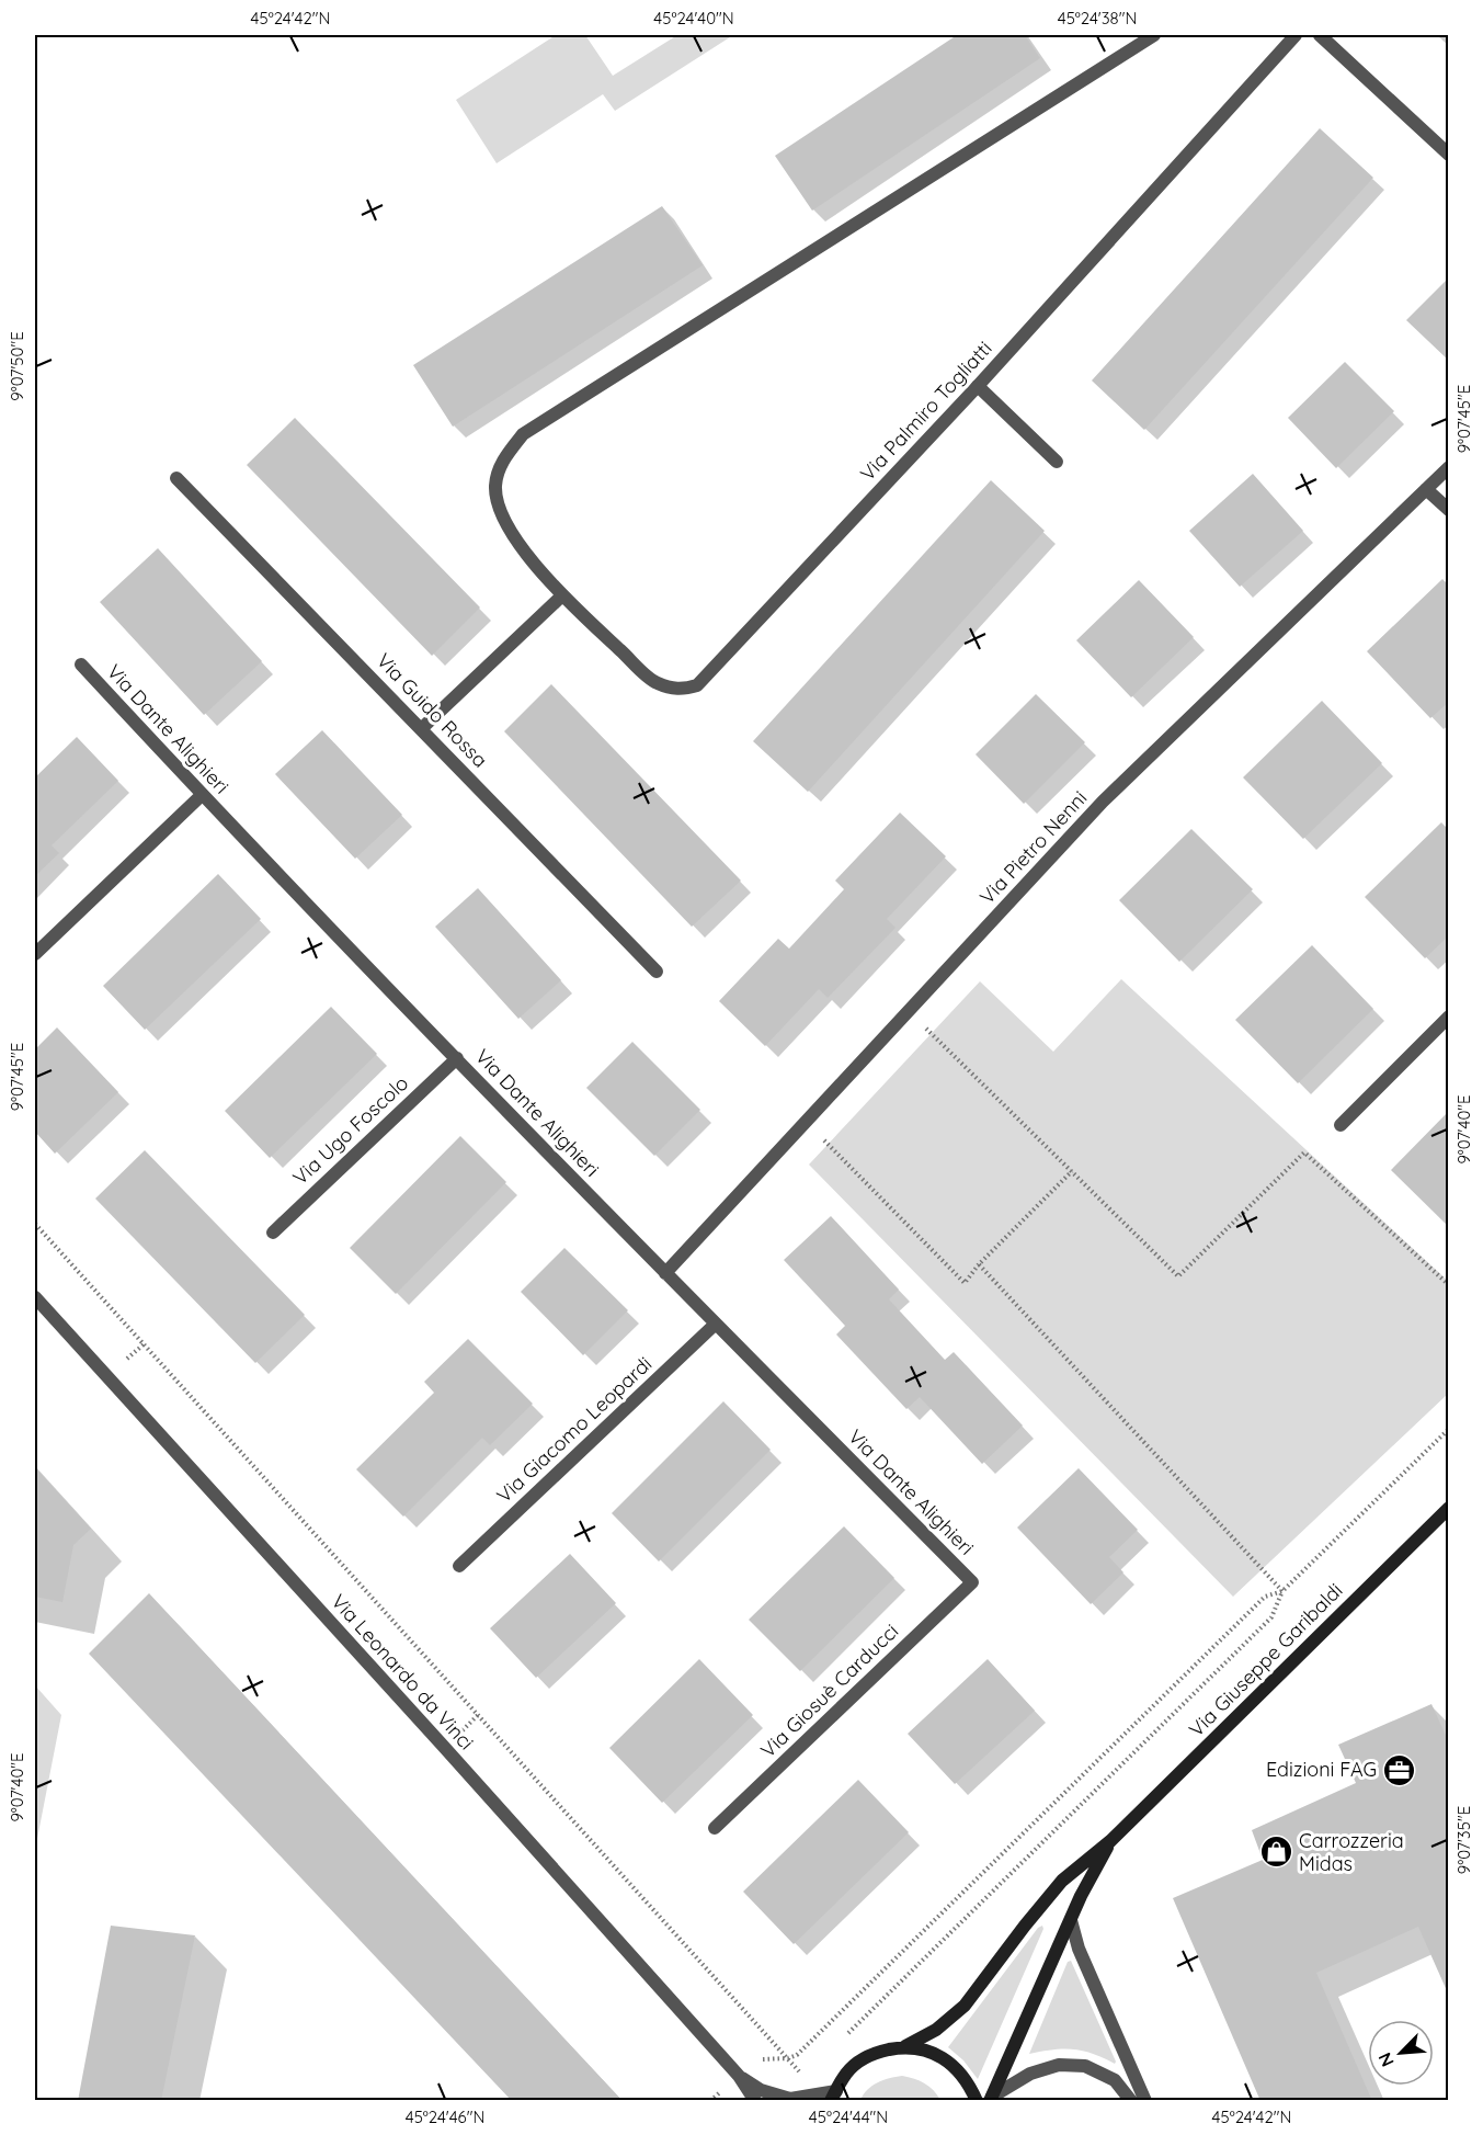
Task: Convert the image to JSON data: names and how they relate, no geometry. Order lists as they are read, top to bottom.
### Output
{
  "streets": {
    "main road": ["Via Giuseppe Garibaldi"],
    "street": [
      "Via Palmiro Togliatti",
      "Via Guido Rossa",
      "Via Dante Alighieri",
      "Via Pietro Nenni",
      "Via Ugo Foscolo",
      "Via Giacomo Leopardi",
      "Via Leonardo da Vinci",
      "Via Giosuè Carducci"
    ]
  },
  "crossings": [
    ["Via Dante Alighieri", "Via Pietro Nenni"],
    ["Via Dante Alighieri", "Via Ugo Foscolo"],
    ["Via Dante Alighieri", "Via Giacomo Leopardi"],
    ["Via Dante Alighieri", "Via Giosuè Carducci"]
  ],
  "places": {
    "office": ["Edizioni FAG"],
    "shop": ["Carrozzeria Midas"]
  },
  "north": "bottom left",
  "coordinates": [
    "45°24'42\"N",
    "45°24'40\"N",
    "45°24'38\"N",
    "9°07'50\"E",
    "9°07'45\"E",
    "9°07'40\"E",
    "9°07'35\"E",
    "45°24'46\"N",
    "45°24'44\"N"
  ]
}
